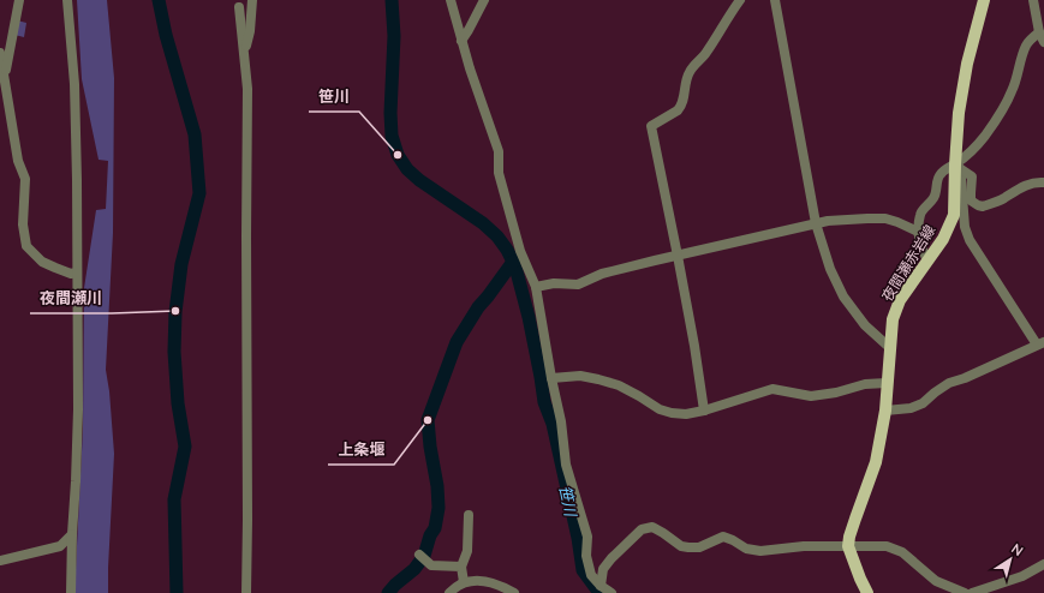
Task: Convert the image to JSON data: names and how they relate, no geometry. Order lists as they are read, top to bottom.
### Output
{
  "streets": {
    "main road": ["夜間瀬赤岩線"]
  },
  "water": ["笹川"],
  "places": ["笹川", "夜間瀬川", "上条堰"],
  "north": "top right"
}
